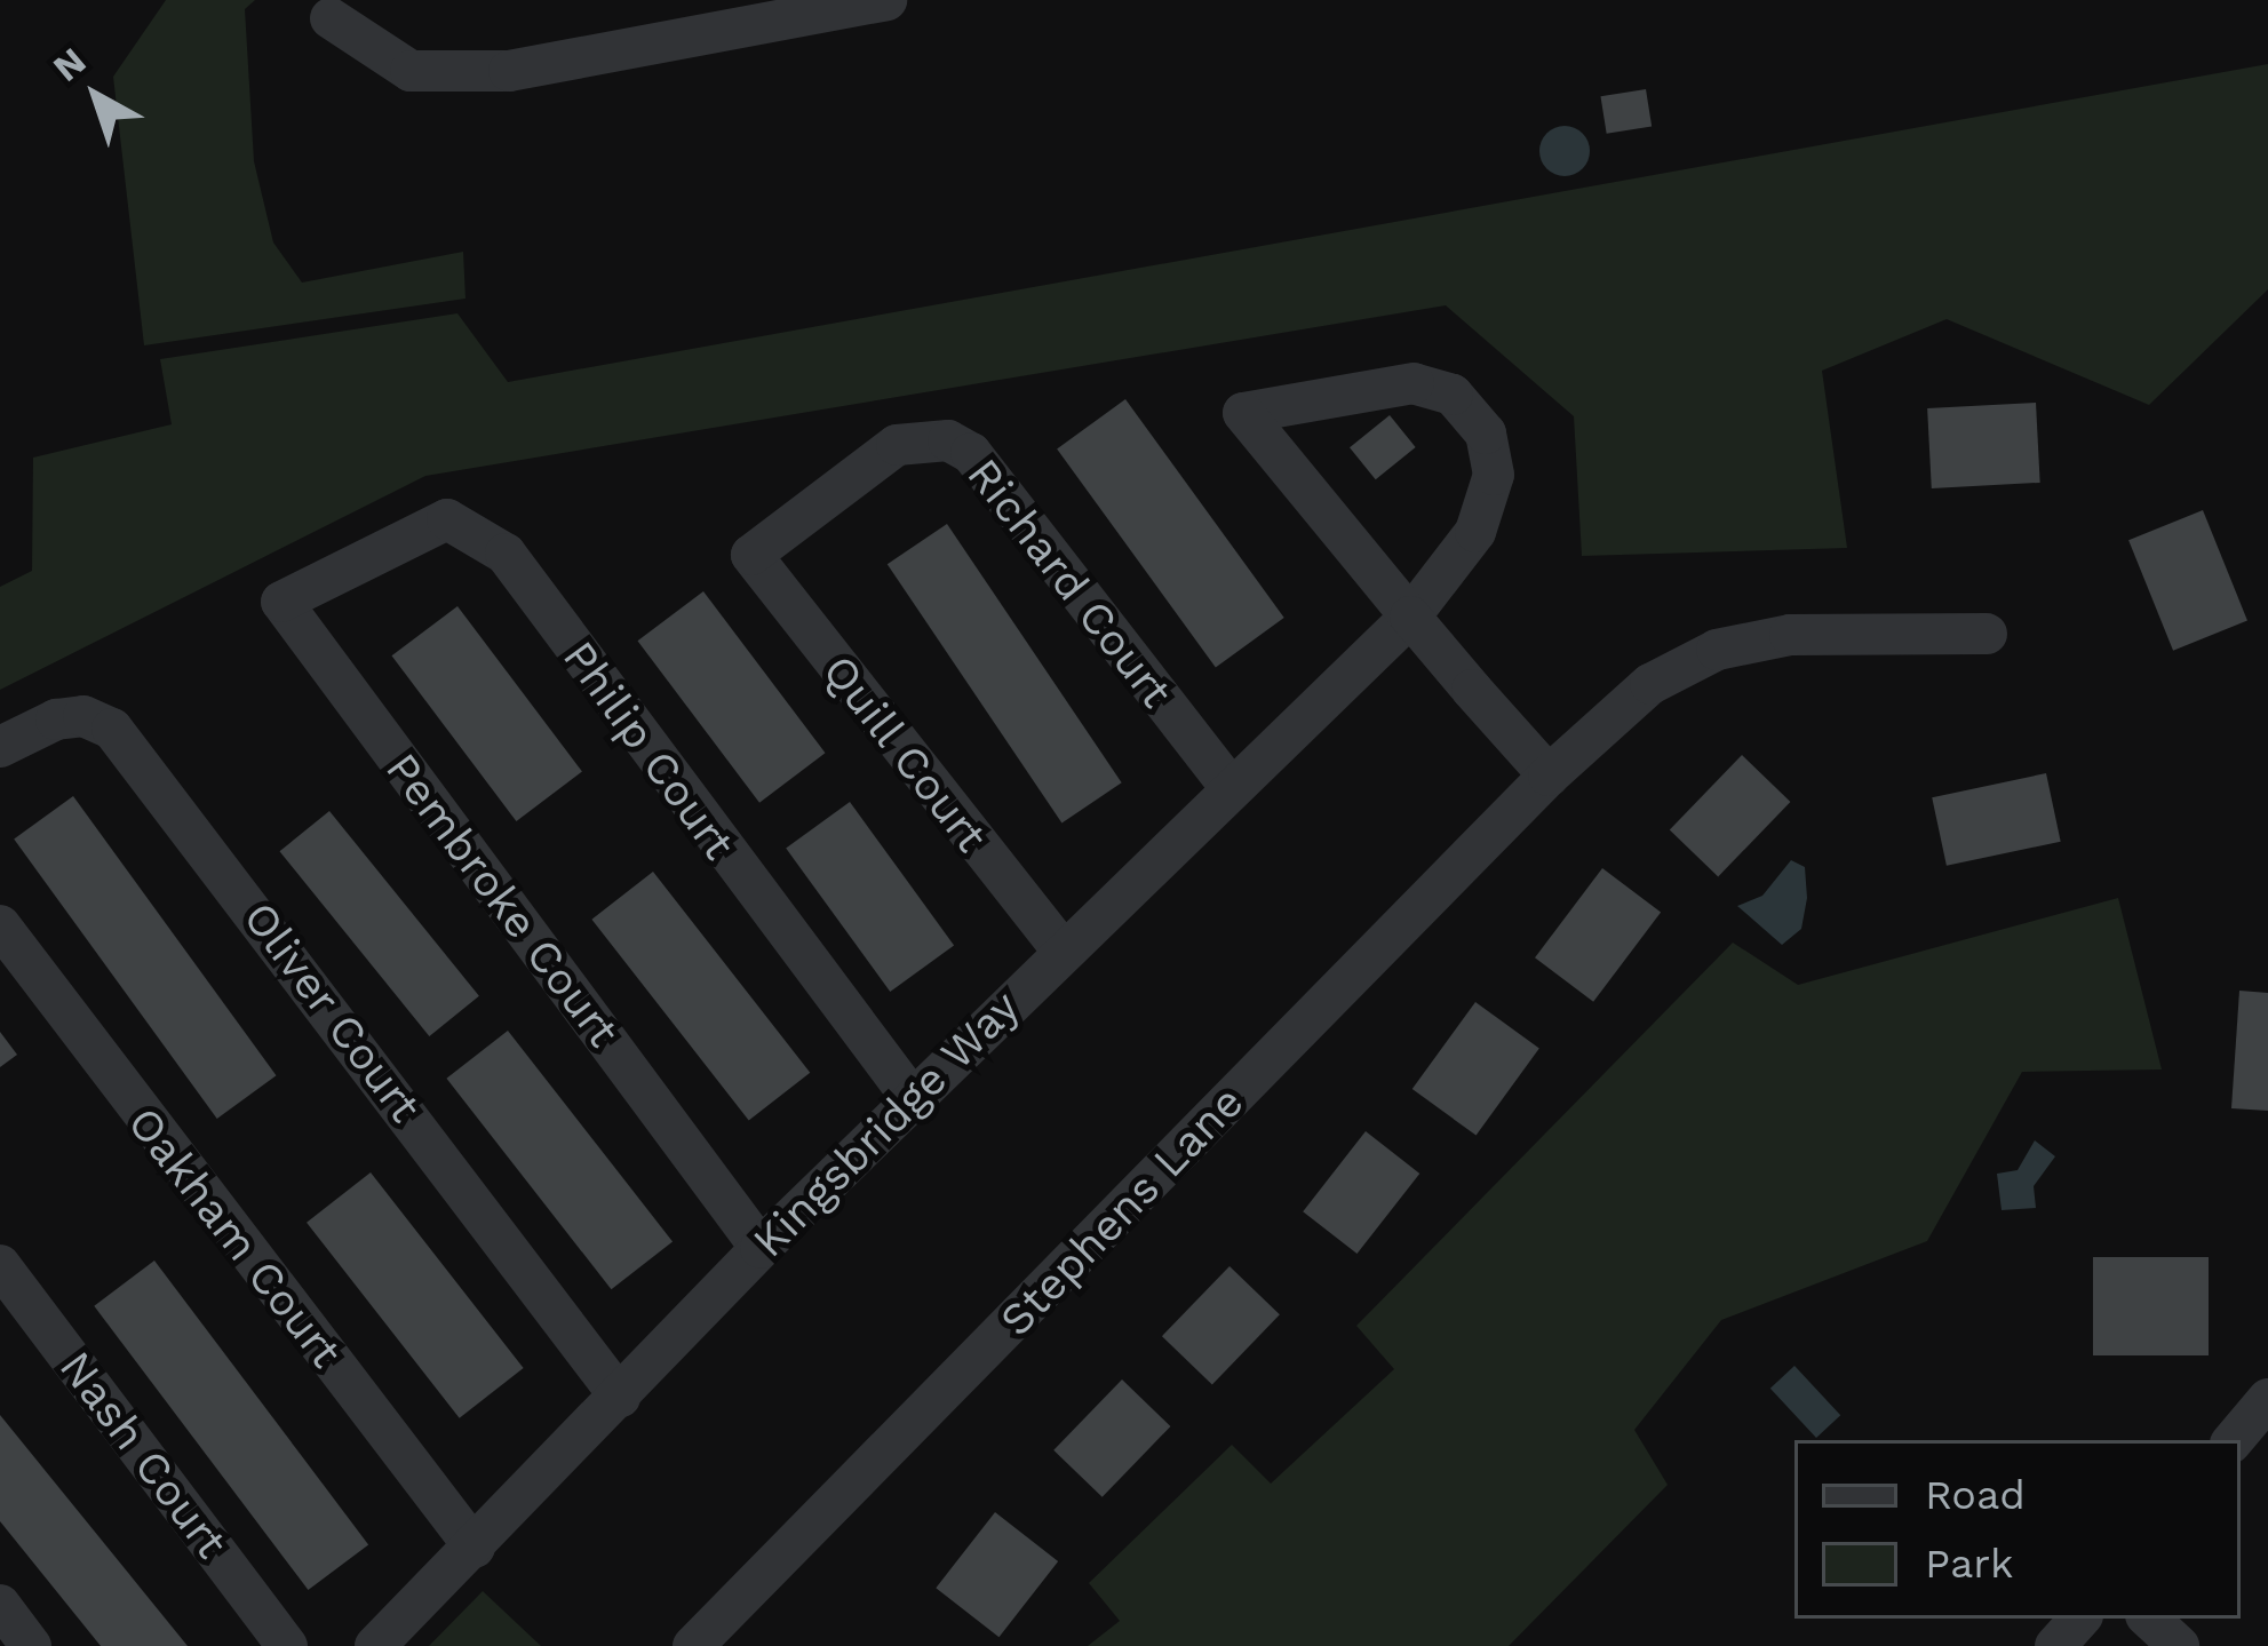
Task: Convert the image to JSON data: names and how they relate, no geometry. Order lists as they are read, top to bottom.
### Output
{
  "streets": {
    "street": [
      "Richard Court",
      "Philip Court",
      "Quill Court",
      "Pembroke Court",
      "Oliver Court",
      "Kingsbridge Way",
      "Stephens Lane",
      "Oakham Court",
      "Nash Court"
    ]
  },
  "crossings": [
    ["Richard Court", "Quill Court"],
    ["Richard Court", "Kingsbridge Way"],
    ["Philip Court", "Pembroke Court"],
    ["Philip Court", "Kingsbridge Way"],
    ["Quill Court", "Kingsbridge Way"],
    ["Pembroke Court", "Kingsbridge Way"],
    ["Oliver Court", "Kingsbridge Way"],
    ["Kingsbridge Way", "Oakham Court"]
  ],
  "legend": ["Road", "Park"],
  "north": "top left"
}
